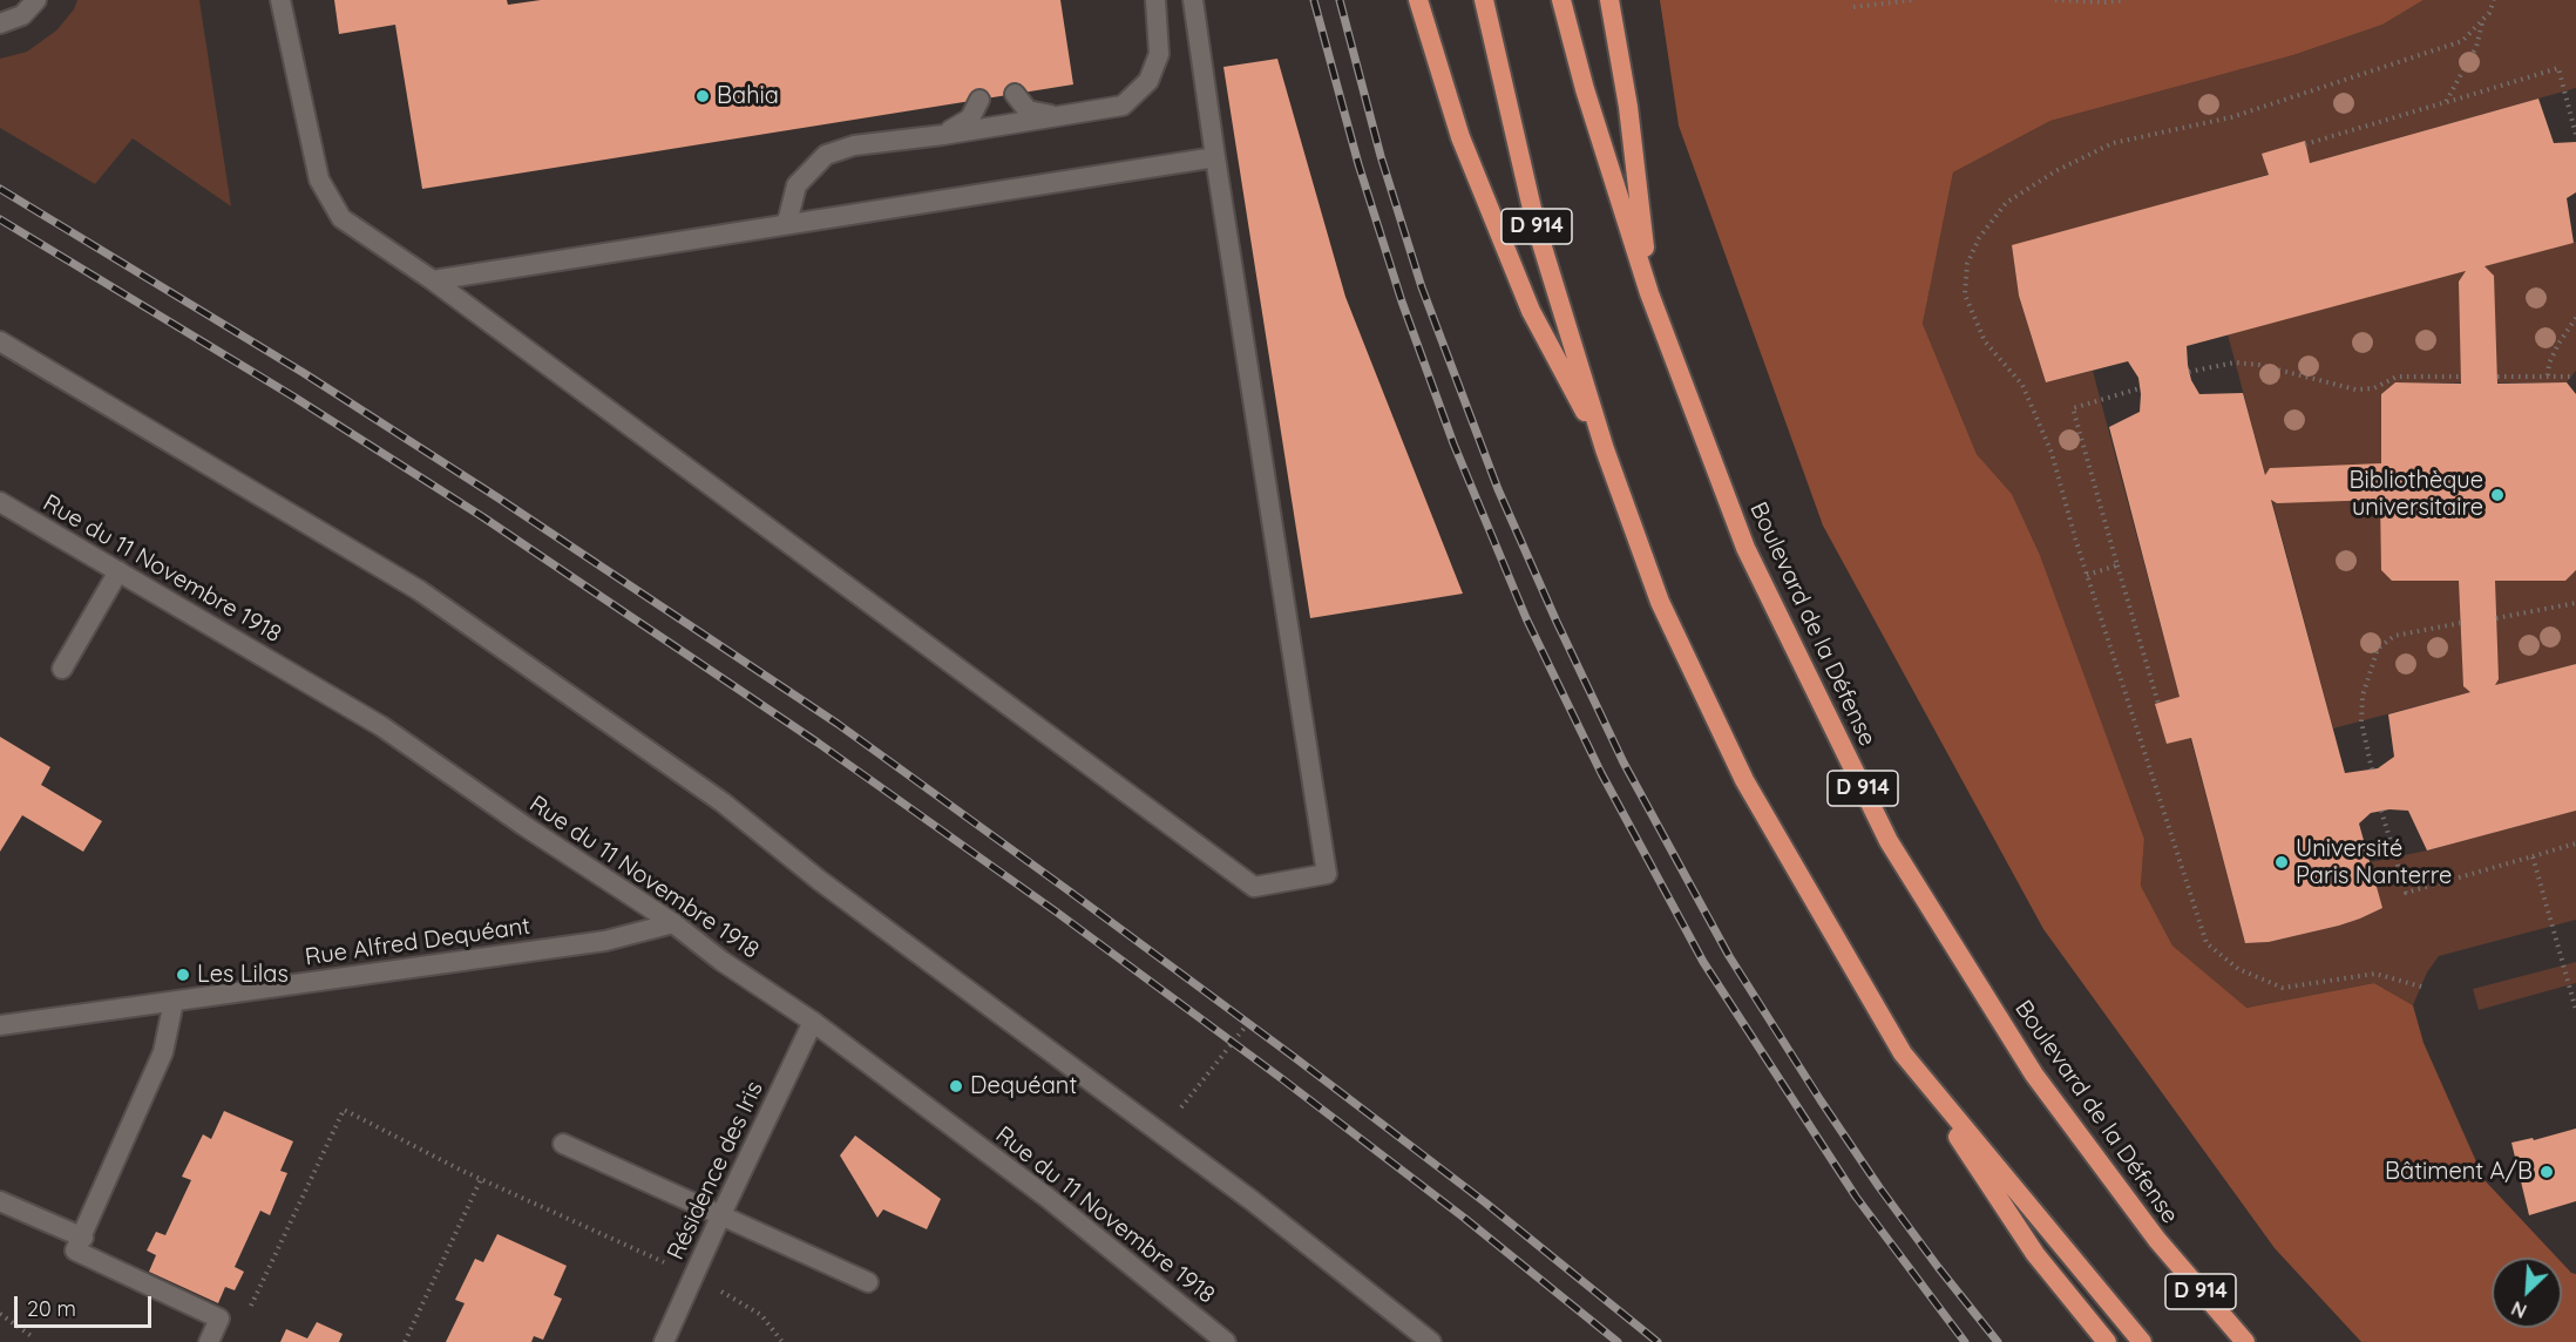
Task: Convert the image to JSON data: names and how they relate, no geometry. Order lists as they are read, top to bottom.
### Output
{
  "streets": {
    "highway": ["D 914", "Boulevard de la Défense"],
    "street": ["Rue du 11 Novembre 1918", "Rue Alfred Dequéant", "Résidence des Iris"]
  },
  "crossings": [
    ["Rue du 11 Novembre 1918", "Rue Alfred Dequéant"],
    ["Rue du 11 Novembre 1918", "Résidence des Iris"]
  ],
  "places": [
    "Bahia",
    "Bibliothèque universitaire",
    "Université Paris Nanterre",
    "Les Lilas",
    "Dequéant",
    "Bâtiment A/B"
  ],
  "scale_bar": "20 m",
  "north": "bottom left"
}
